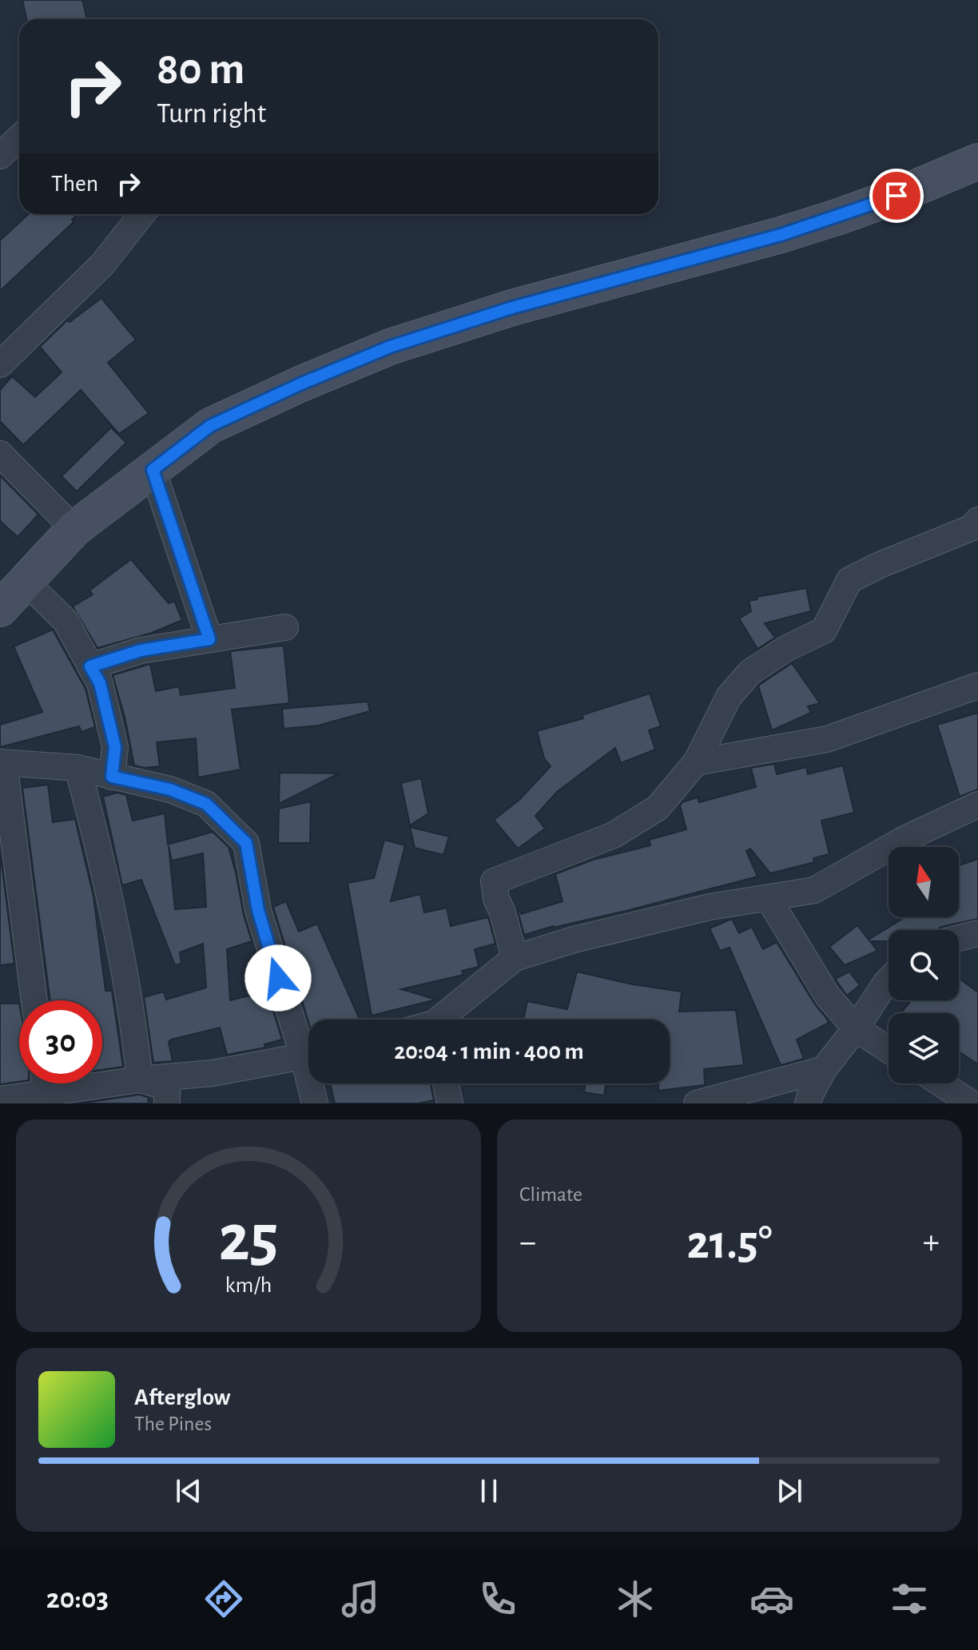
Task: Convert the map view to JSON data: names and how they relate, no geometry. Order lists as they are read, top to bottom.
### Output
{
  "north": "top",
  "page": {
    "turn": ["80 m", "Turn right"],
    "then": "Then",
    "limit": "30",
    "trip": "20:04 · 1 min · 400 m",
    "tile": "Climate",
    "heat": ["−", "21.5°", "+"],
    "song": ["Afterglow", "The Pines"],
    "tabs": "20:03",
    "gauge": ["25", "km/h"]
  }
}
